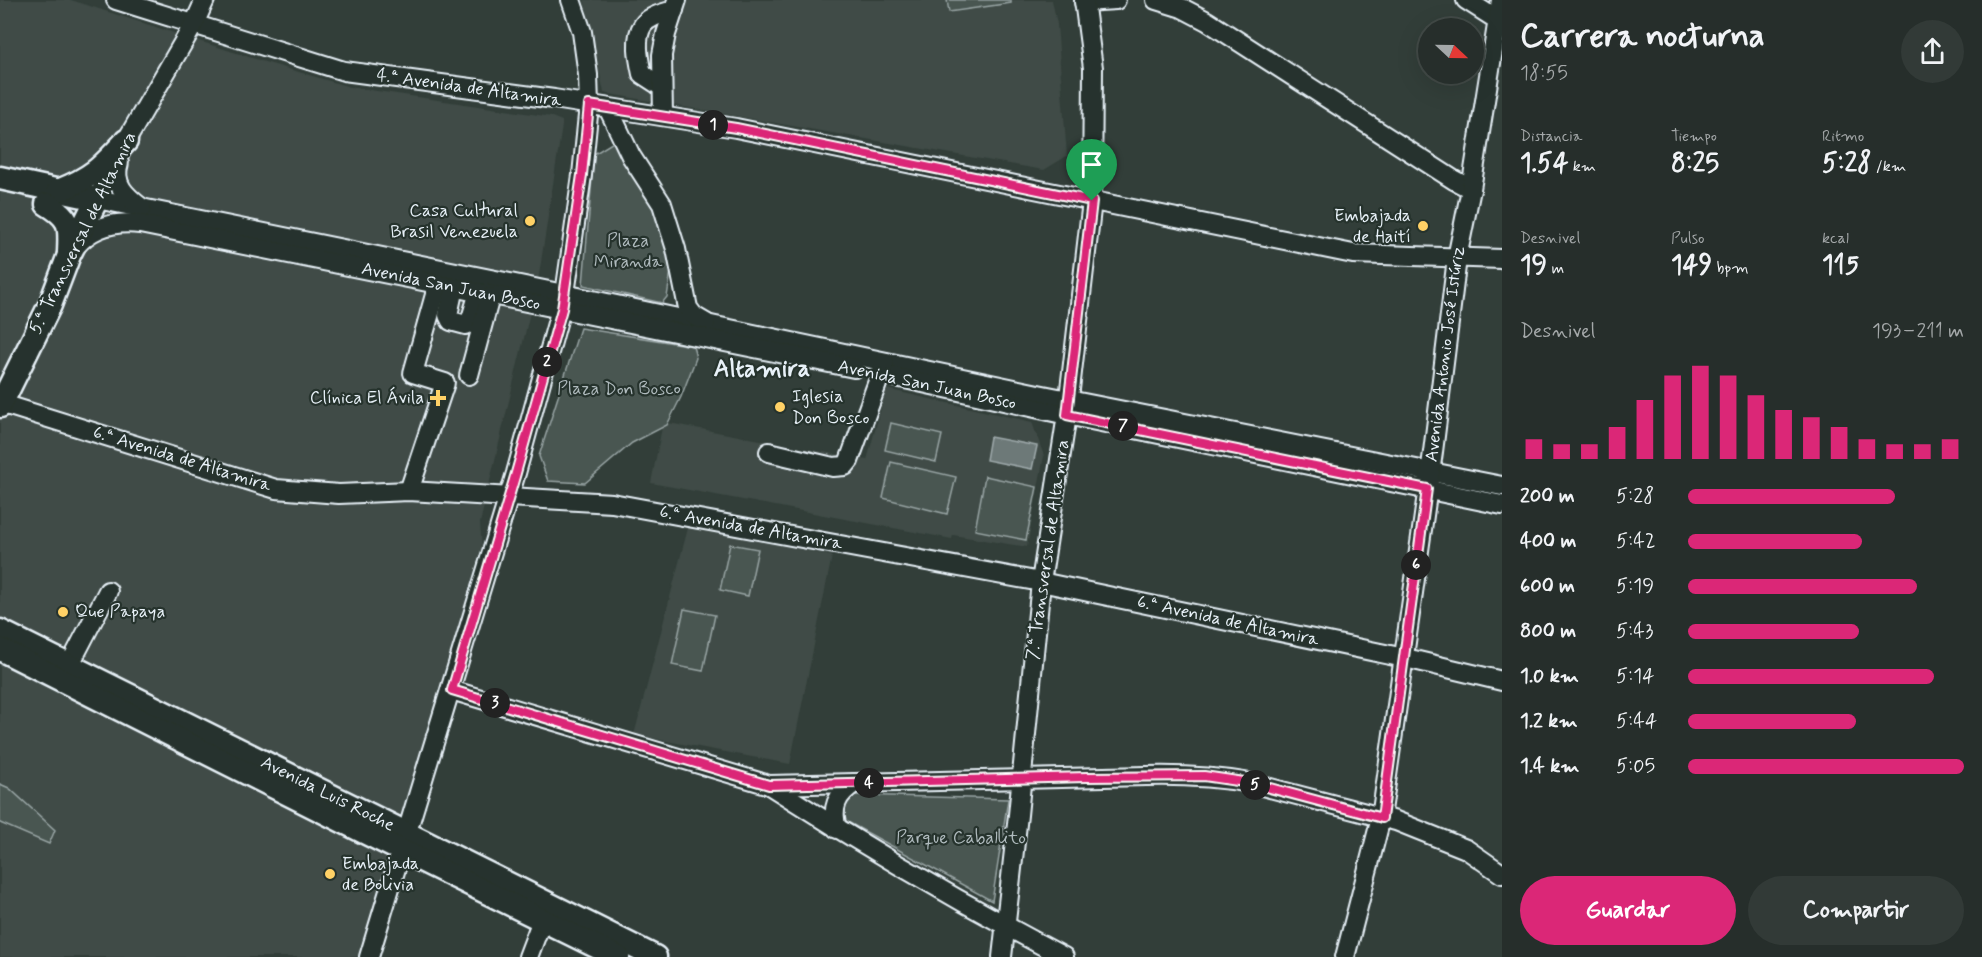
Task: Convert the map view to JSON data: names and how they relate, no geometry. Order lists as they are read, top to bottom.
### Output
{
  "streets": {
    "main road": ["5.ª Transversal de Altamira", "Avenida San Juan Bosco", "Avenida Luis Roche"],
    "street": [
      "4.ª Avenida de Altamira",
      "Avenida Antonio José Istúriz",
      "6.ª Avenida de Altamira",
      "7.ª Transversal de Altamira"
    ]
  },
  "crossings": [
    ["4.ª Avenida de Altamira", "5.ª Transversal de Altamira"],
    ["4.ª Avenida de Altamira", "Avenida Antonio José Istúriz"],
    ["4.ª Avenida de Altamira", "7.ª Transversal de Altamira"],
    ["5.ª Transversal de Altamira", "Avenida San Juan Bosco"],
    ["5.ª Transversal de Altamira", "6.ª Avenida de Altamira"],
    ["Avenida San Juan Bosco", "Avenida Antonio José Istúriz"],
    ["Avenida San Juan Bosco", "7.ª Transversal de Altamira"],
    ["Avenida Antonio José Istúriz", "6.ª Avenida de Altamira"],
    ["6.ª Avenida de Altamira", "7.ª Transversal de Altamira"]
  ],
  "districts": ["Altamira"],
  "parks": ["Plaza Miranda", "Plaza Don Bosco", "Parque Caballito"],
  "places": {
    "other": [
      "Casa Cultural Brasil Venezuela",
      "Embajada de Haití",
      "Iglesia Don Bosco",
      "Que Papaya",
      "Embajada de Bolivia"
    ],
    "health": ["Clínica El Ávila"]
  },
  "north": "right",
  "page": {
    "heading": ["Carrera nocturna", "18:55"],
    "stats": [
      ["Distancia", "1.54 km"],
      ["Tiempo", "8:25"],
      ["Ritmo", "5:28 /km"],
      ["Desnivel", "19 m"],
      ["Pulso", "149 bpm"],
      ["kcal", "115"]
    ],
    "pins": [
      "1",
      "2",
      "7",
      "6",
      "3",
      "4",
      "5"
    ],
    "chart": ["Desnivel", "193–211 m"],
    "list": [
      {
        "name": "200 m",
        "note": "5:28"
      },
      {
        "name": "400 m",
        "note": "5:42"
      },
      {
        "name": "600 m",
        "note": "5:19"
      },
      {
        "name": "800 m",
        "note": "5:43"
      },
      {
        "name": "1.0 km",
        "note": "5:14"
      },
      {
        "name": "1.2 km",
        "note": "5:44"
      },
      {
        "name": "1.4 km",
        "note": "5:05"
      }
    ],
    "buttons": ["Guardar", "Compartir"]
  }
}
